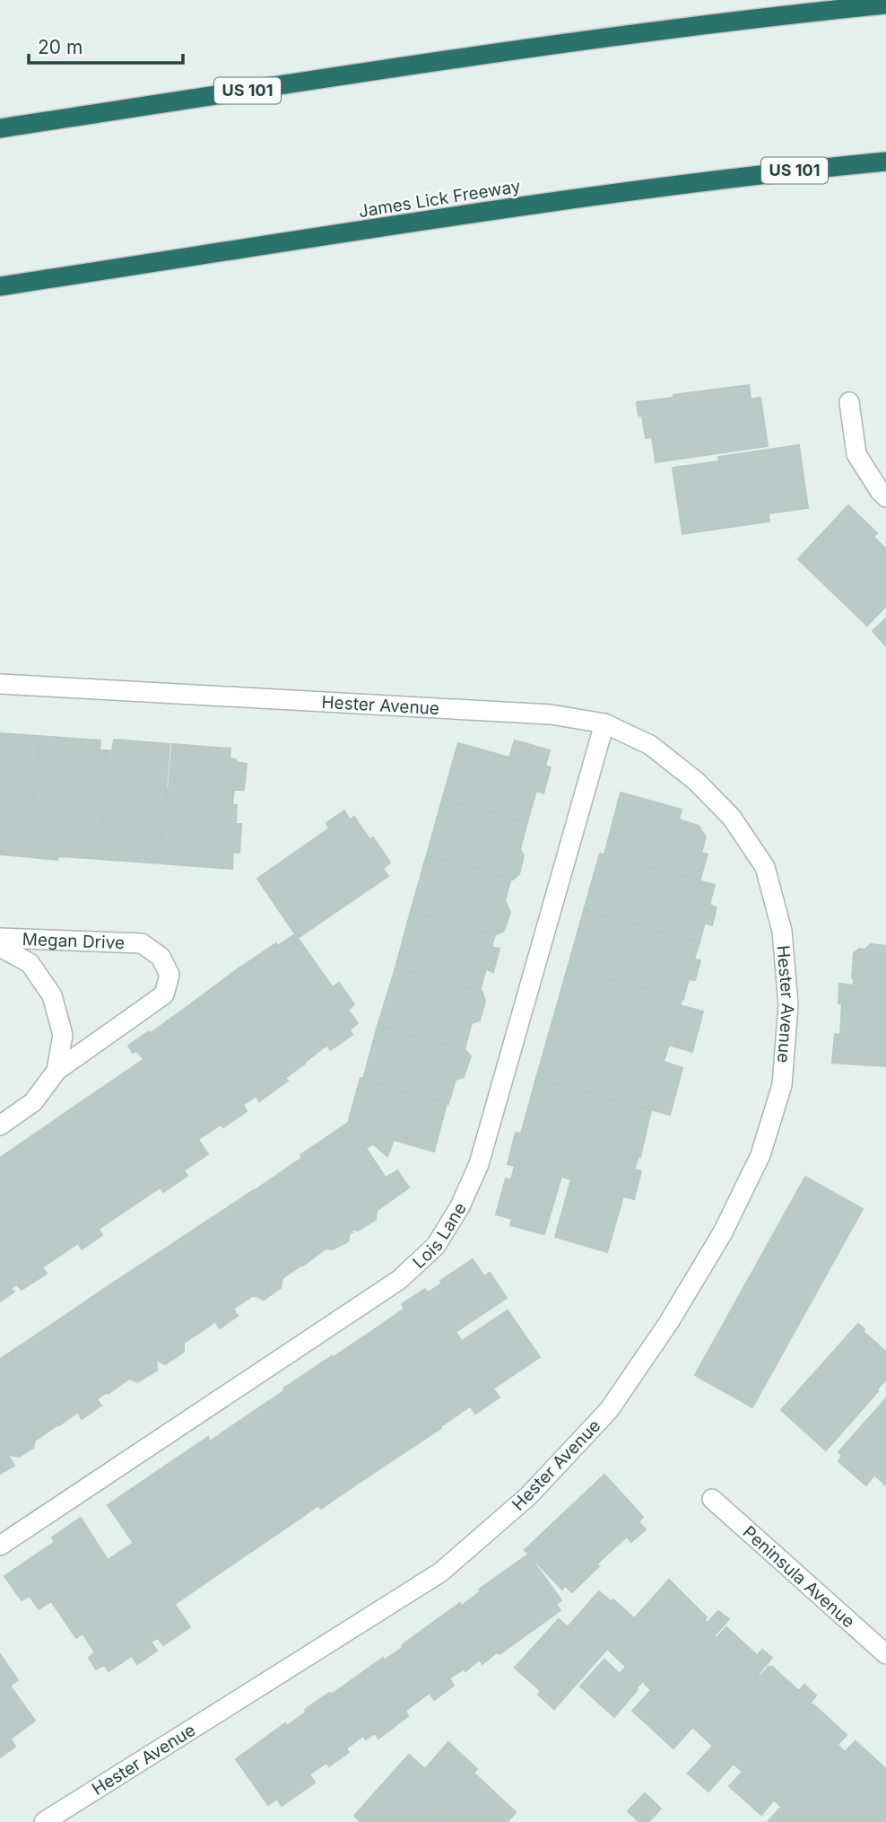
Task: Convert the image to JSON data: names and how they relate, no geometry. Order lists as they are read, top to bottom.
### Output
{
  "streets": {
    "highway": ["US 101", "James Lick Freeway"],
    "street": [
      "Hester Avenue",
      "Megan Drive",
      "Lois Lane",
      "Peninsula Avenue"
    ]
  },
  "crossings": [
    ["Hester Avenue", "Lois Lane"]
  ],
  "scale_bar": "20 m"
}
